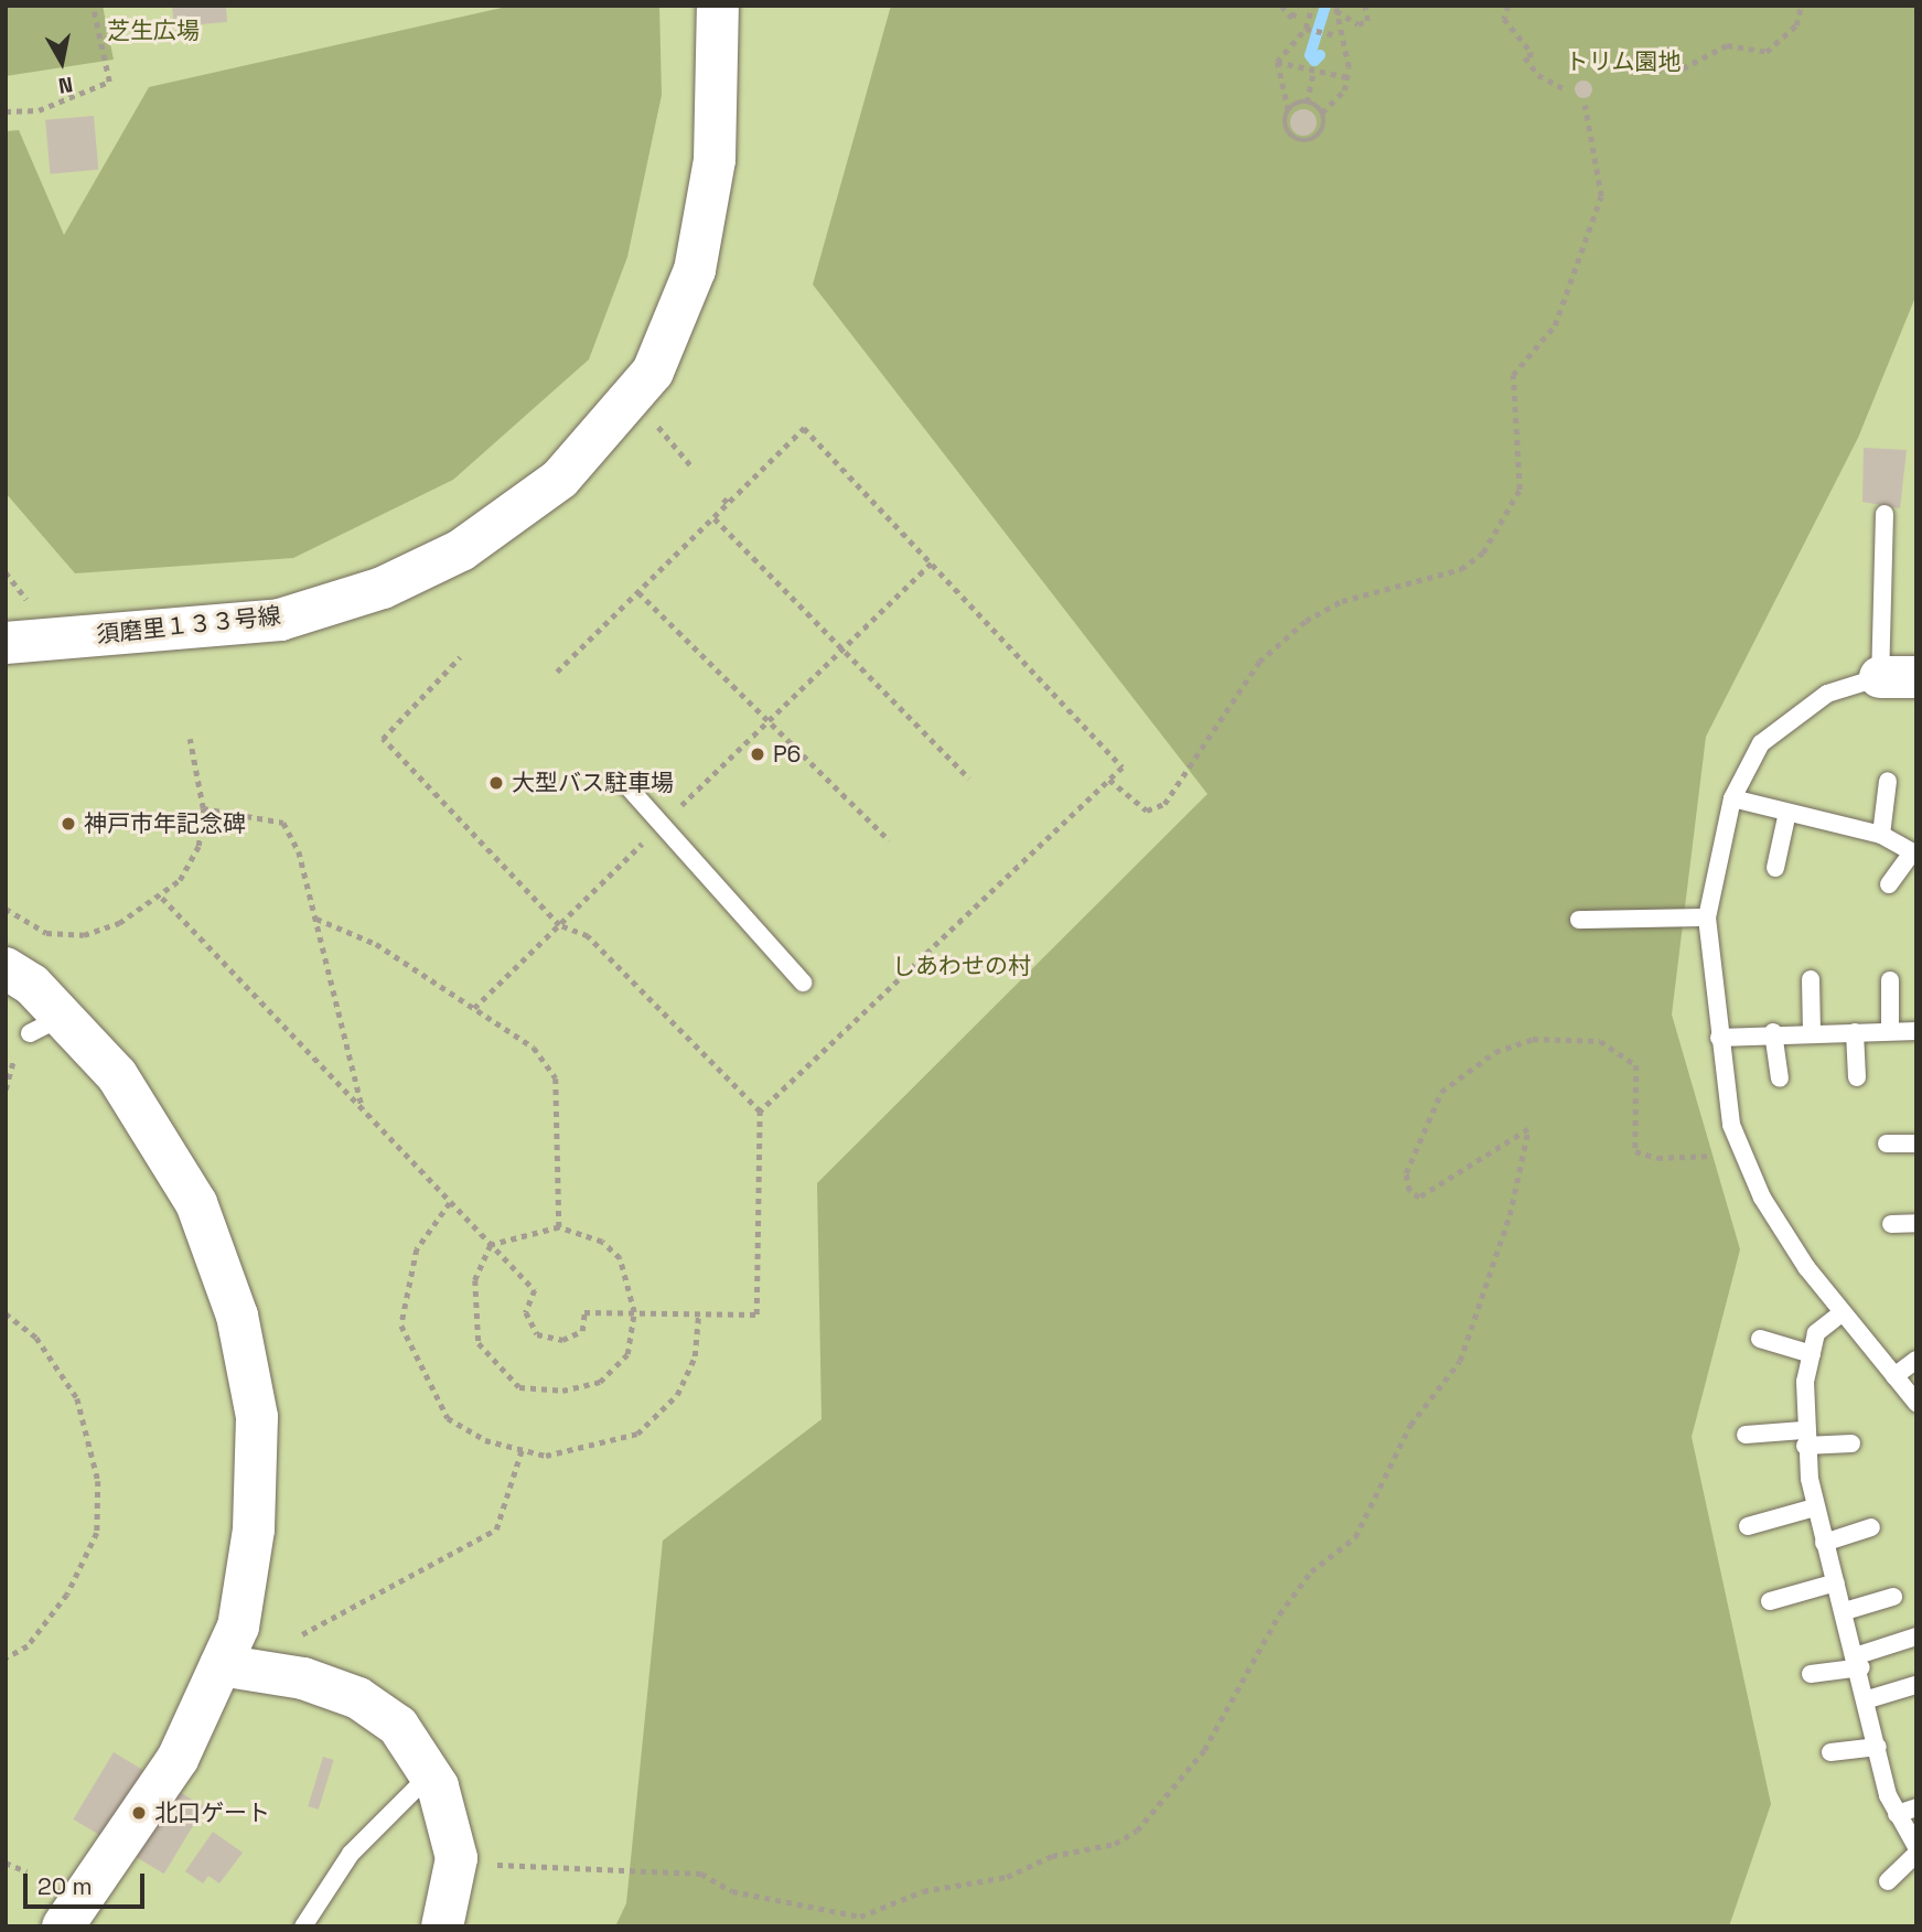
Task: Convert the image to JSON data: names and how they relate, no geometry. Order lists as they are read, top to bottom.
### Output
{
  "streets": {
    "street": ["須磨里１３３号線"]
  },
  "parks": ["芝生広場", "トリム園地", "しあわせの村"],
  "places": [
    "P6",
    "大型バス駐車場",
    "神戸市年記念碑",
    "北口ゲート"
  ],
  "scale_bar": "20 m",
  "north": "bottom"
}
